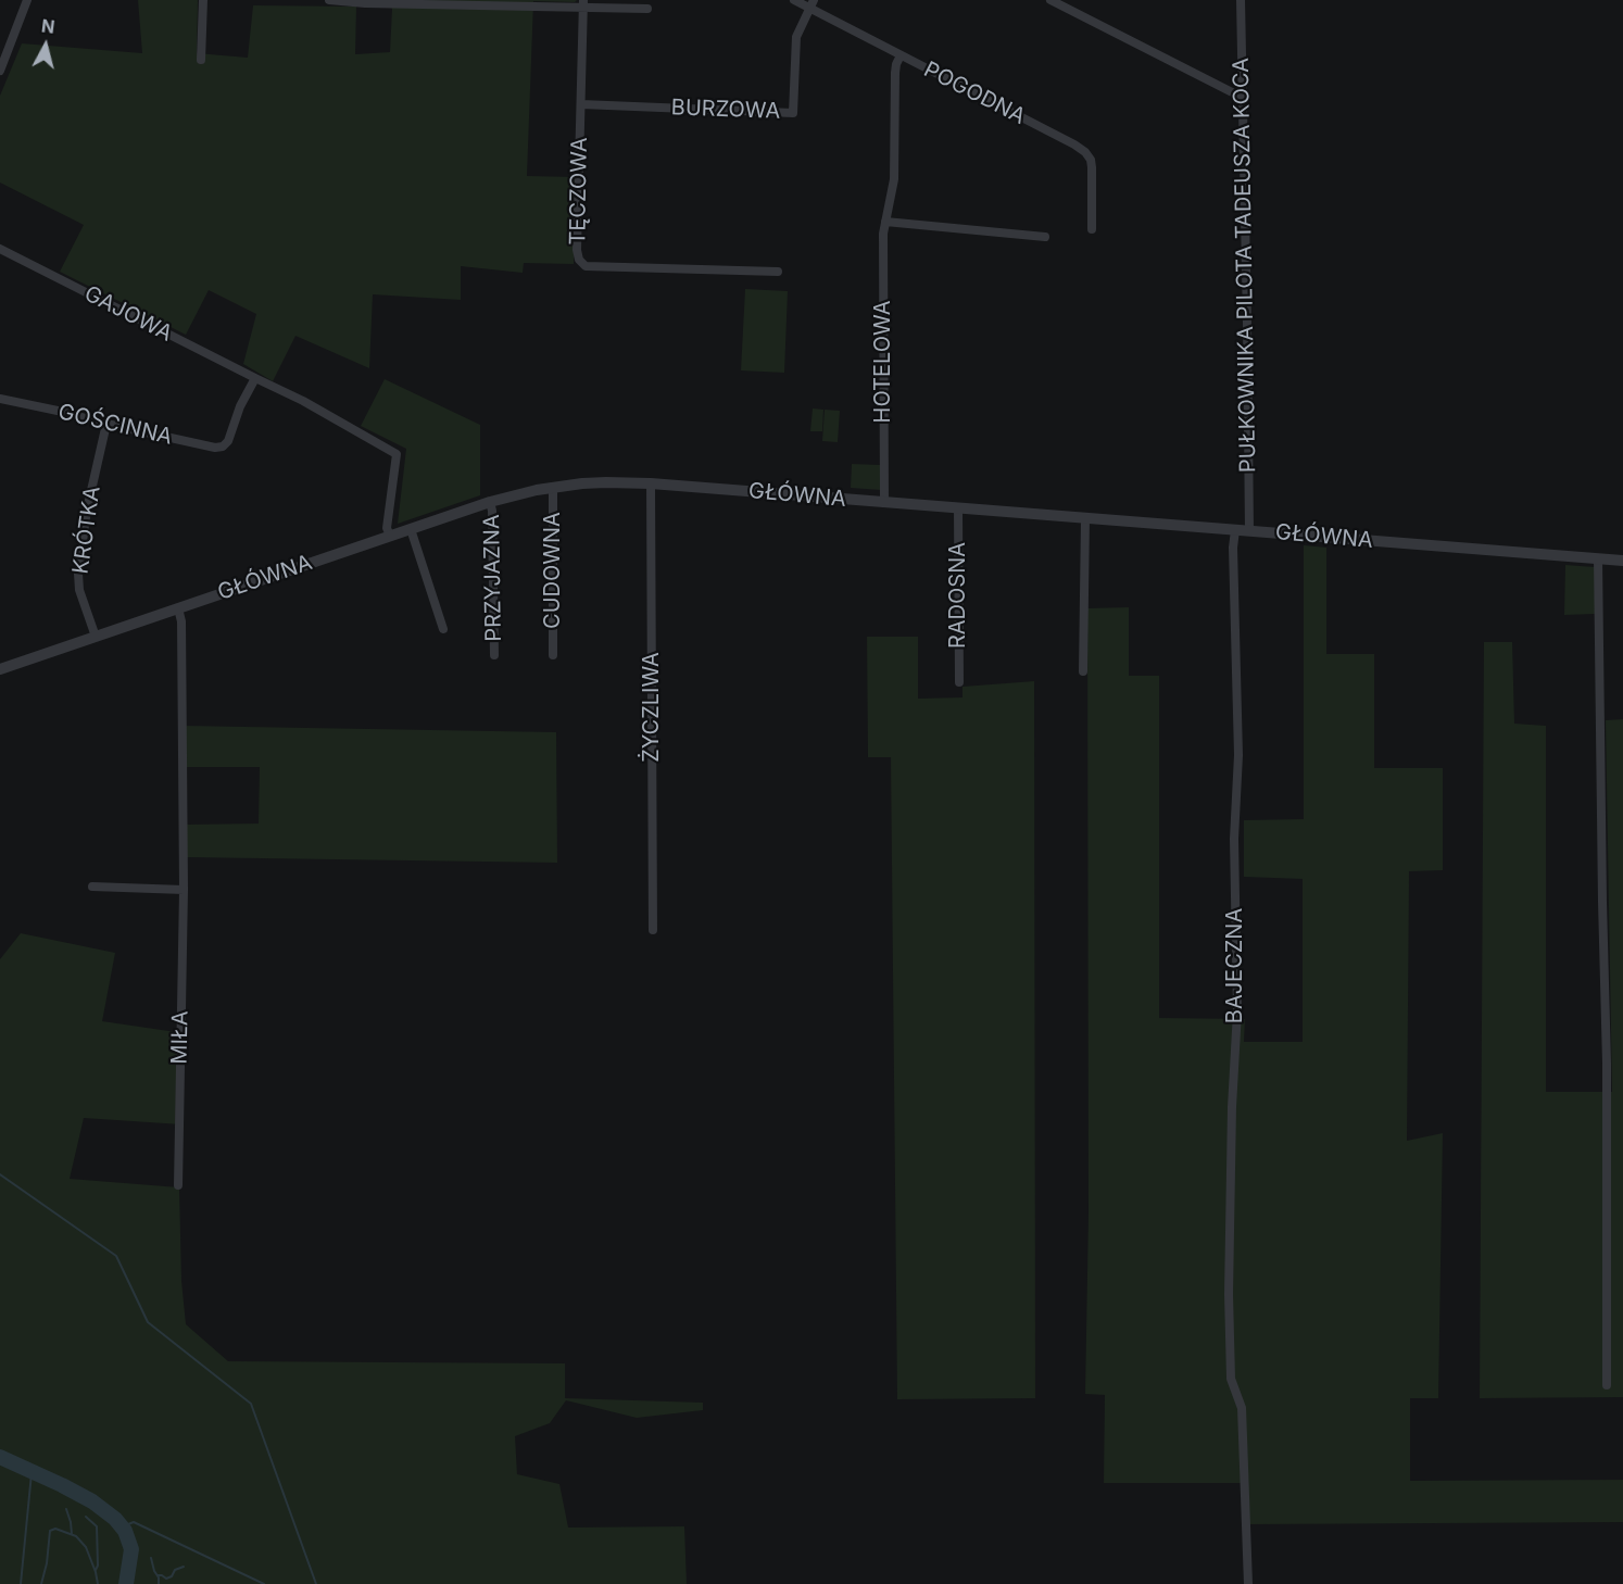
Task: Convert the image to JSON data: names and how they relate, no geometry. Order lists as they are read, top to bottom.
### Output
{
  "streets": {
    "street": [
      "POGODNA",
      "BURZOWA",
      "TĘCZOWA",
      "PUŁKOWNIKA PILOTA TADEUSZA KOCA",
      "GAJOWA",
      "HOTELOWA",
      "GOŚCINNA",
      "GŁÓWNA",
      "KRÓTKA",
      "CUDOWNA",
      "PRZYJAZNA",
      "RADOSNA",
      "ŻYCZLIWA",
      "BAJECZNA",
      "MIŁA"
    ]
  },
  "crossings": [
    ["POGODNA", "BURZOWA"],
    ["POGODNA", "HOTELOWA"],
    ["BURZOWA", "TĘCZOWA"],
    ["PUŁKOWNIKA PILOTA TADEUSZA KOCA", "GŁÓWNA"],
    ["GAJOWA", "GOŚCINNA"],
    ["GAJOWA", "GŁÓWNA"],
    ["HOTELOWA", "GŁÓWNA"],
    ["GOŚCINNA", "KRÓTKA"],
    ["GŁÓWNA", "KRÓTKA"],
    ["GŁÓWNA", "CUDOWNA"],
    ["GŁÓWNA", "PRZYJAZNA"],
    ["GŁÓWNA", "RADOSNA"],
    ["GŁÓWNA", "ŻYCZLIWA"],
    ["GŁÓWNA", "BAJECZNA"],
    ["GŁÓWNA", "MIŁA"]
  ],
  "north": "top"
}
